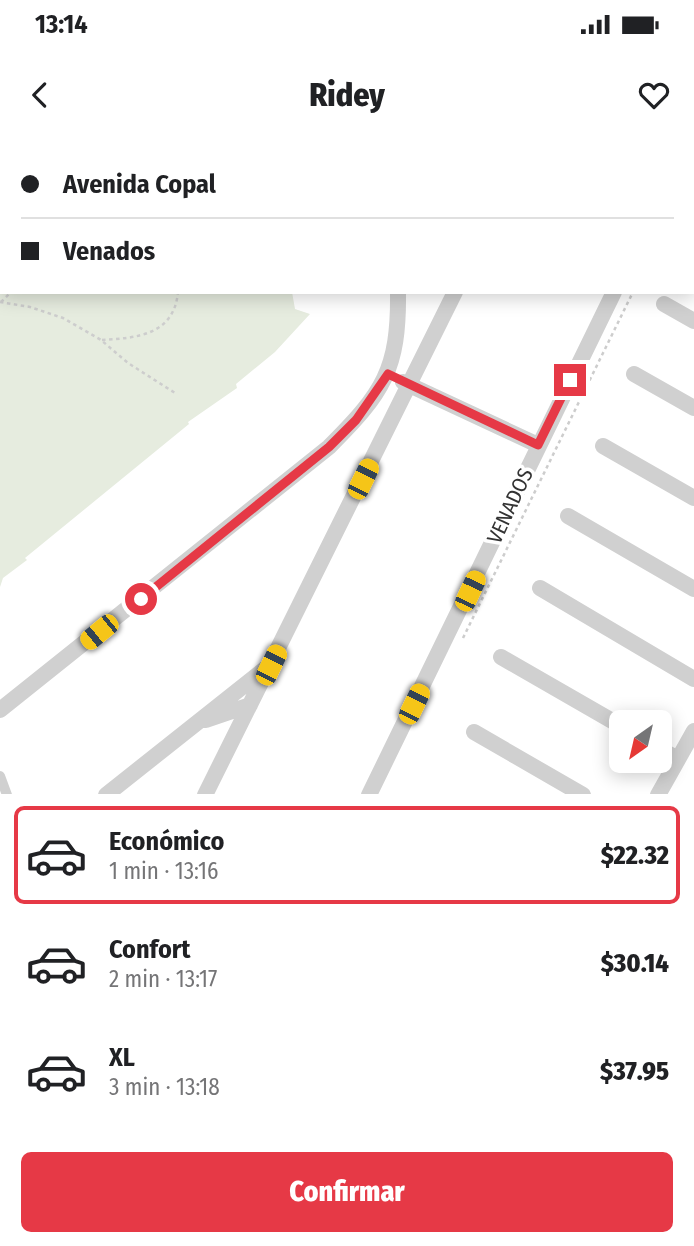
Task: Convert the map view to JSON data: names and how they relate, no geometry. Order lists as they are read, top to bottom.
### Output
{
  "streets": {
    "street": ["VENADOS"]
  },
  "north": "bottom left",
  "page": {
    "status": "13:14",
    "header": "Ridey",
    "banner": ["Avenida Copal", "Venados"],
    "list": [
      {
        "name": "Económico",
        "note": "1 min · 13:16",
        "value": "$22.32"
      },
      {
        "name": "Confort",
        "note": "2 min · 13:17",
        "value": "$30.14"
      },
      {
        "name": "XL",
        "note": "3 min · 13:18",
        "value": "$37.95"
      }
    ],
    "buttons": "Confirmar"
  }
}
